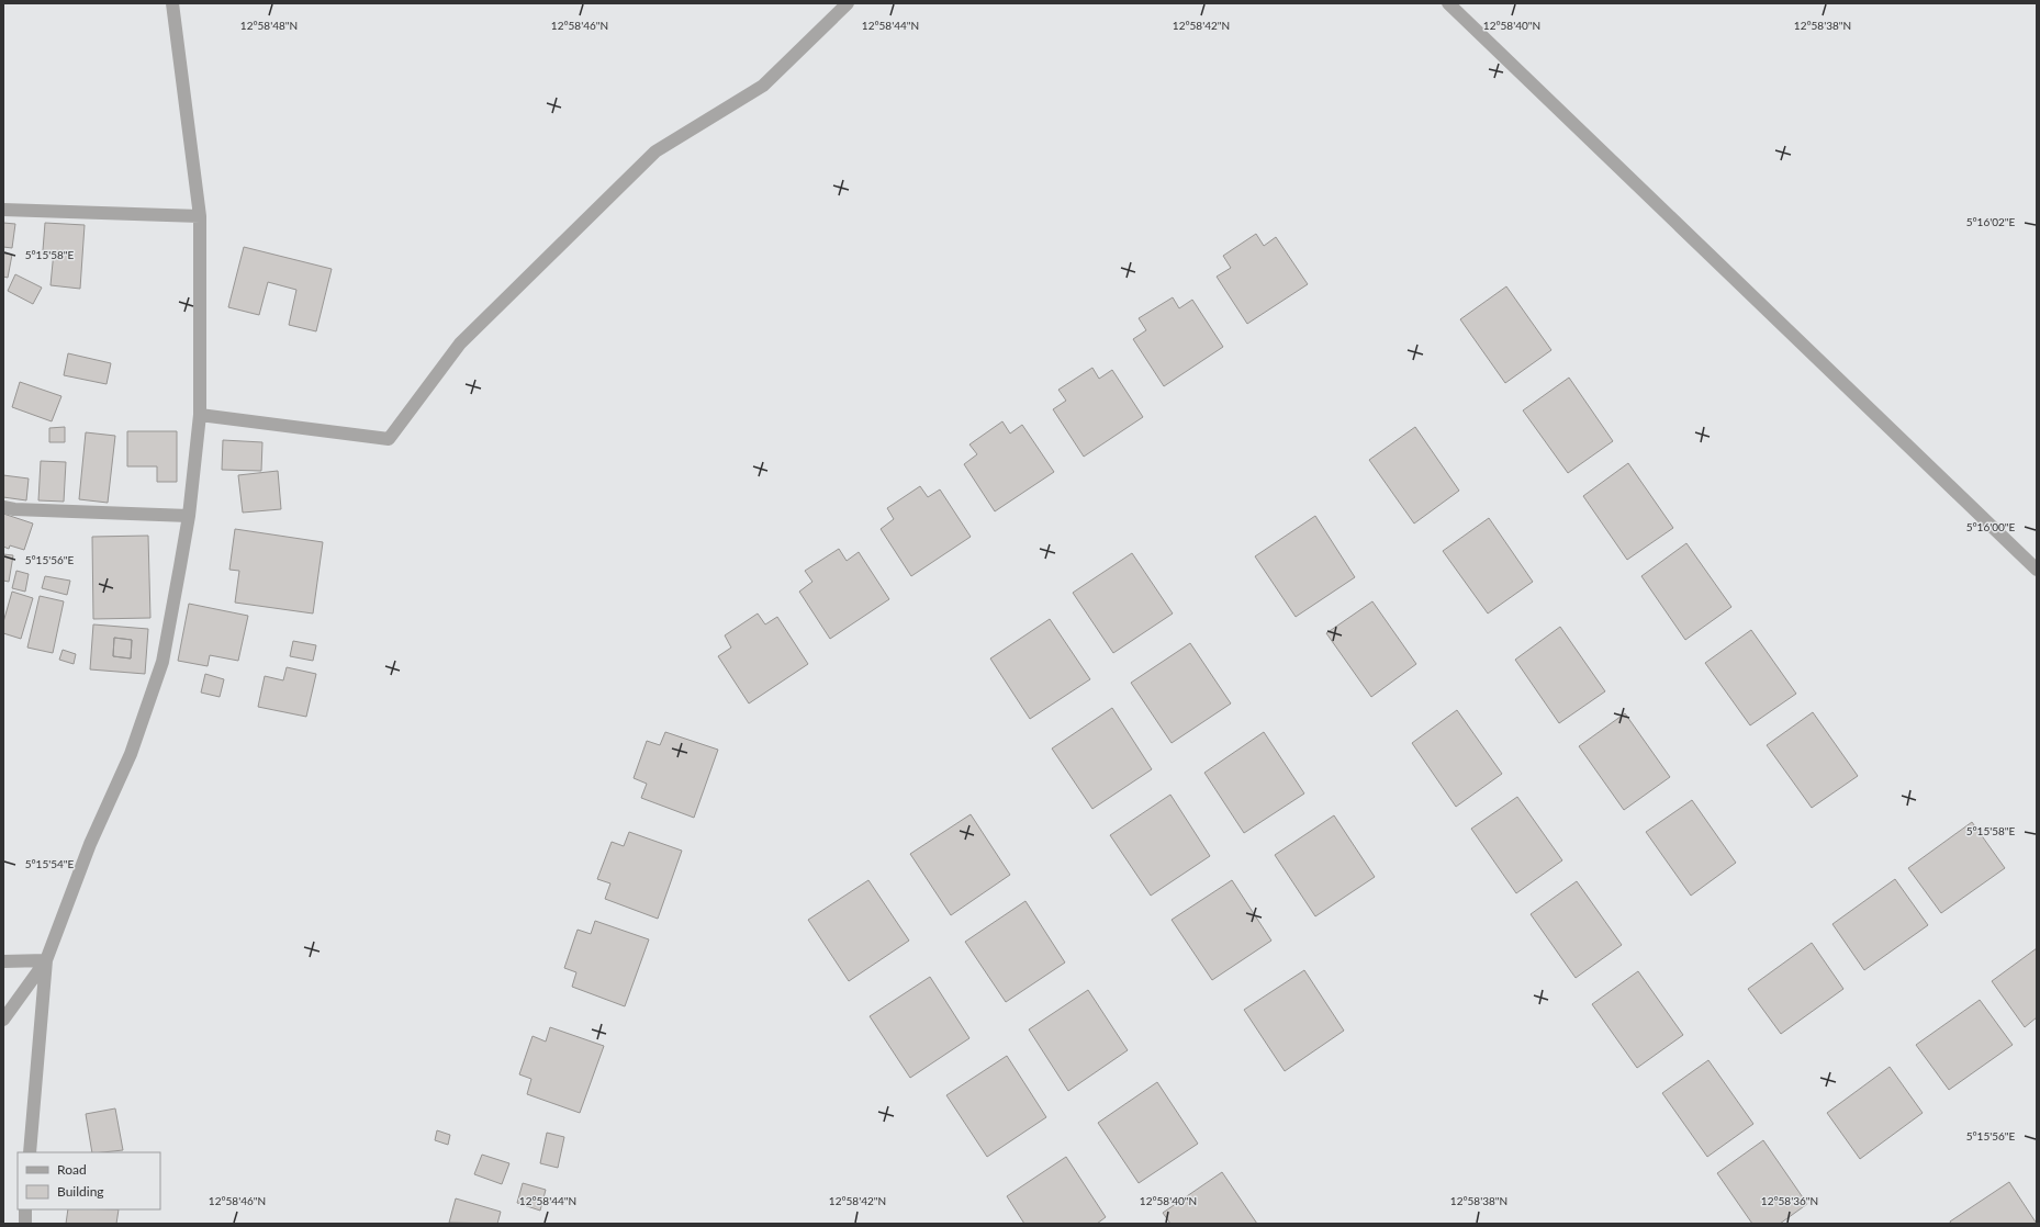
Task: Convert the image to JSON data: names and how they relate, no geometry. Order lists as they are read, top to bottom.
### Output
{
  "legend": ["Road", "Building"],
  "coordinates": [
    "12°58'48\"N",
    "12°58'46\"N",
    "12°58'44\"N",
    "12°58'42\"N",
    "12°58'40\"N",
    "12°58'38\"N",
    "5°16'02\"E",
    "5°15'58\"E",
    "5°16'00\"E",
    "5°15'56\"E",
    "5°15'54\"E",
    "12°58'36\"N"
  ]
}
